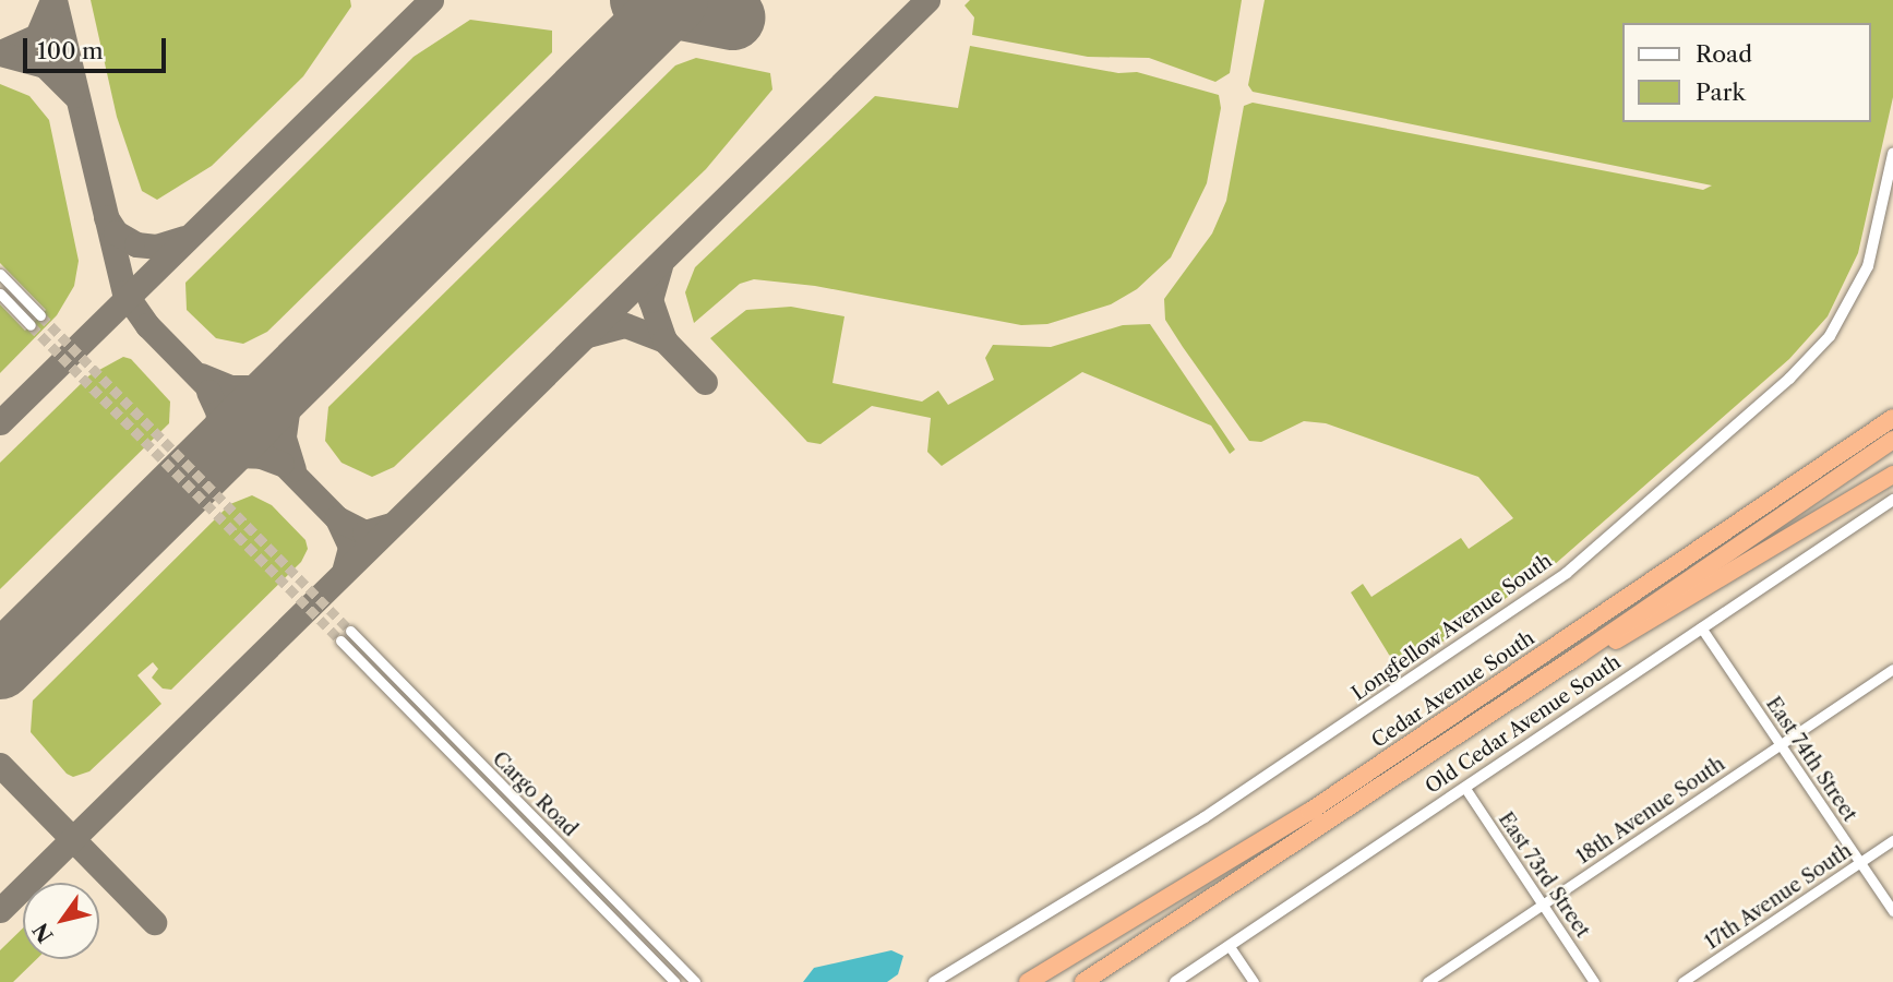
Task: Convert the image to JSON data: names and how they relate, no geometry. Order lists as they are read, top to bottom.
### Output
{
  "streets": {
    "highway": ["Cedar Avenue South"],
    "street": [
      "Longfellow Avenue South",
      "Old Cedar Avenue South",
      "East 74th Street",
      "Cargo Road",
      "18th Avenue South",
      "East 73rd Street",
      "17th Avenue South"
    ]
  },
  "crossings": [
    ["Old Cedar Avenue South", "East 74th Street"],
    ["Old Cedar Avenue South", "East 73rd Street"],
    ["East 74th Street", "18th Avenue South"],
    ["East 74th Street", "17th Avenue South"],
    ["18th Avenue South", "East 73rd Street"]
  ],
  "legend": ["Road", "Park"],
  "scale_bar": "100 m",
  "north": "bottom left"
}
